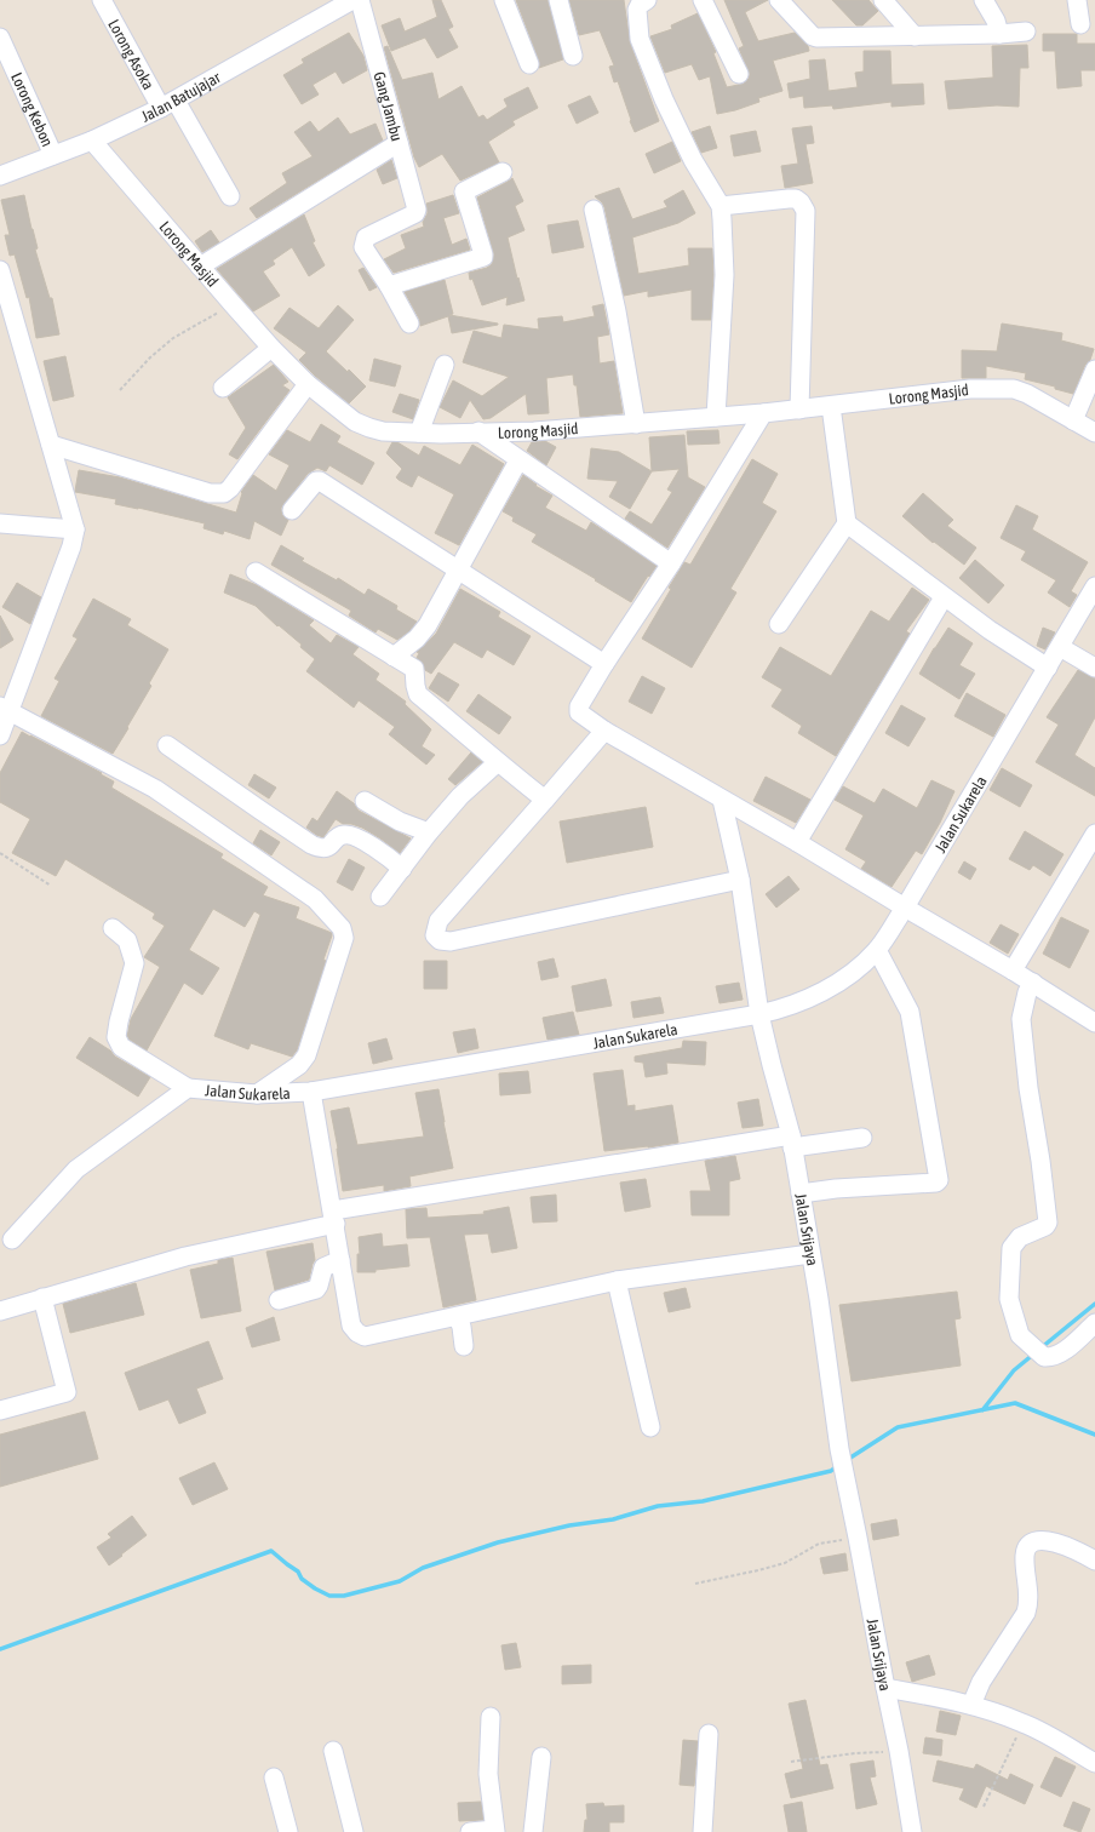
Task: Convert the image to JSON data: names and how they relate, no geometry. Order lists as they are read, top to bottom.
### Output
{
  "streets": {
    "street": [
      "Lorong Asoka",
      "Jalan Batujajar",
      "Gang Jambu",
      "Lorong Kebon",
      "Lorong Masjid",
      "Jalan Sukarela",
      "Jalan Srijaya"
    ]
  },
  "crossings": [
    ["Lorong Asoka", "Jalan Batujajar"],
    ["Jalan Batujajar", "Lorong Kebon"],
    ["Jalan Batujajar", "Lorong Masjid"],
    ["Jalan Sukarela", "Jalan Srijaya"]
  ]
}
